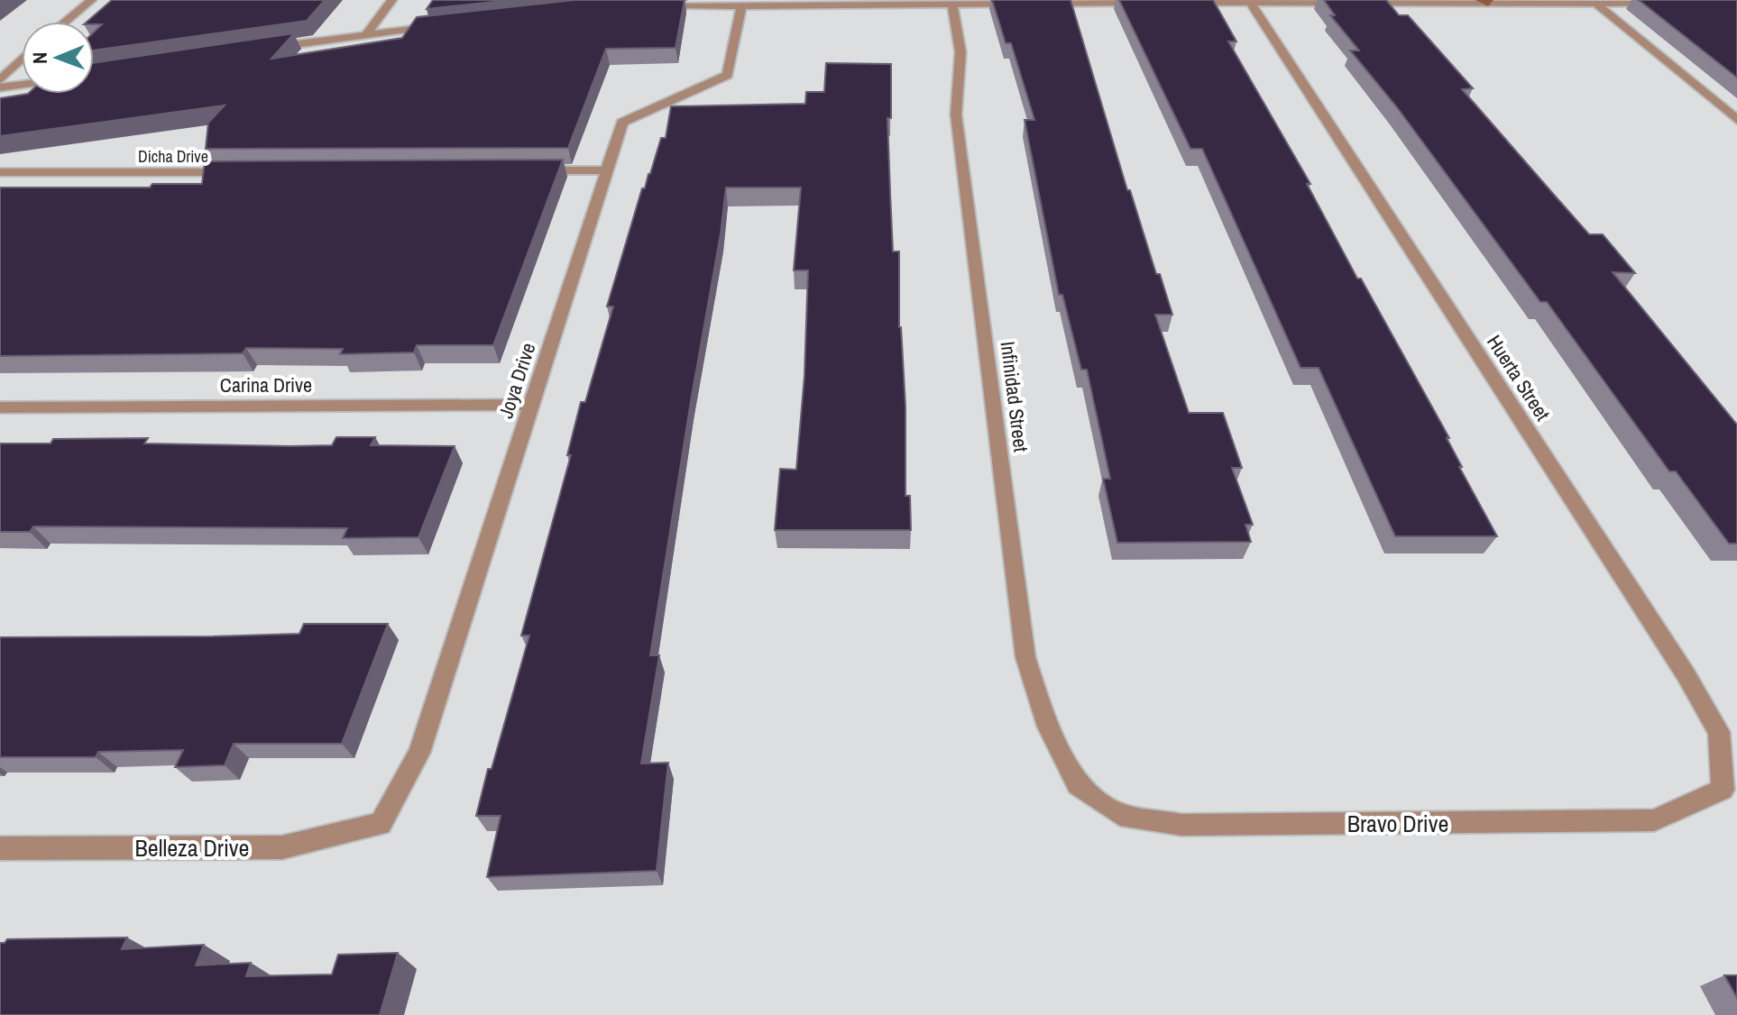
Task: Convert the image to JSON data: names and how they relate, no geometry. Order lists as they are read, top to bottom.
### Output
{
  "streets": {
    "street": [
      "Dicha Drive",
      "Huerta Street",
      "Joya Drive",
      "Carina Drive",
      "Infinidad Street",
      "Bravo Drive",
      "Belleza Drive"
    ]
  },
  "crossings": [
    ["Huerta Street", "Bravo Drive"],
    ["Joya Drive", "Carina Drive"],
    ["Joya Drive", "Belleza Drive"],
    ["Infinidad Street", "Bravo Drive"]
  ],
  "north": "left"
}
